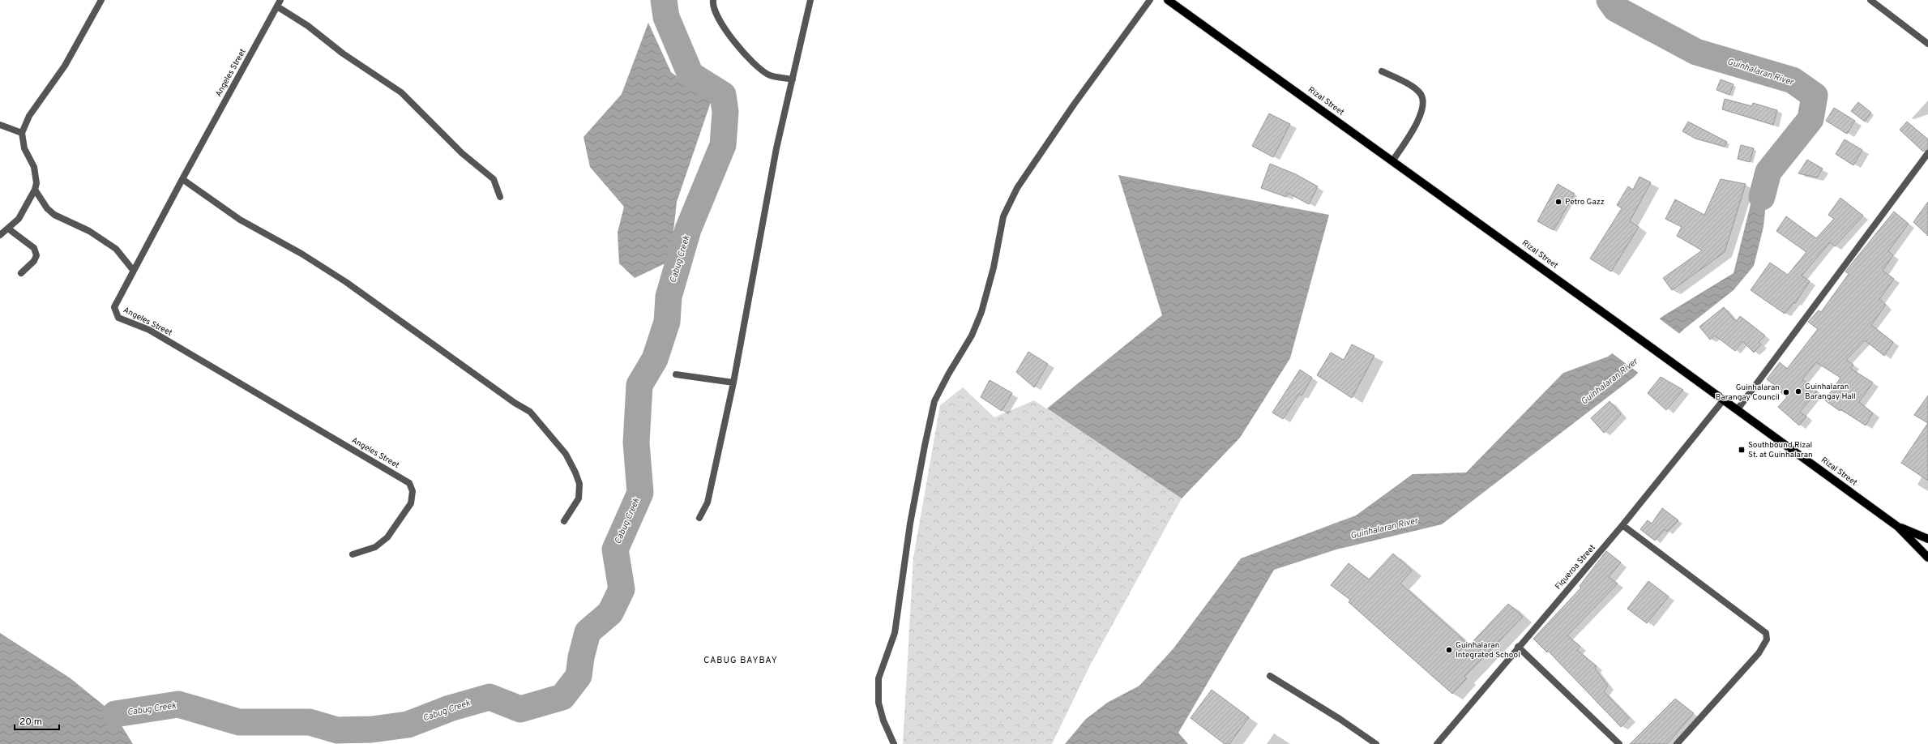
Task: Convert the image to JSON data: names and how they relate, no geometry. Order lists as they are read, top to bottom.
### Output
{
  "streets": {
    "main road": ["Rizal Street"],
    "street": ["Angeles Street", "Fiqueroa Street"]
  },
  "crossings": [
    ["Rizal Street", "Fiqueroa Street"]
  ],
  "districts": ["CABUG BAYBAY"],
  "water": ["Guinhalaran River", "Cabug Creek"],
  "places": {
    "other": [
      "Petro Gazz",
      "Guinhalaran Barangay Hall",
      "Guinhalaran Barangay Council",
      "Guinhalaran Integrated School"
    ],
    "transit": ["Southbound Rizal St. at Guinhalaran"]
  },
  "scale_bar": "20 m"
}
